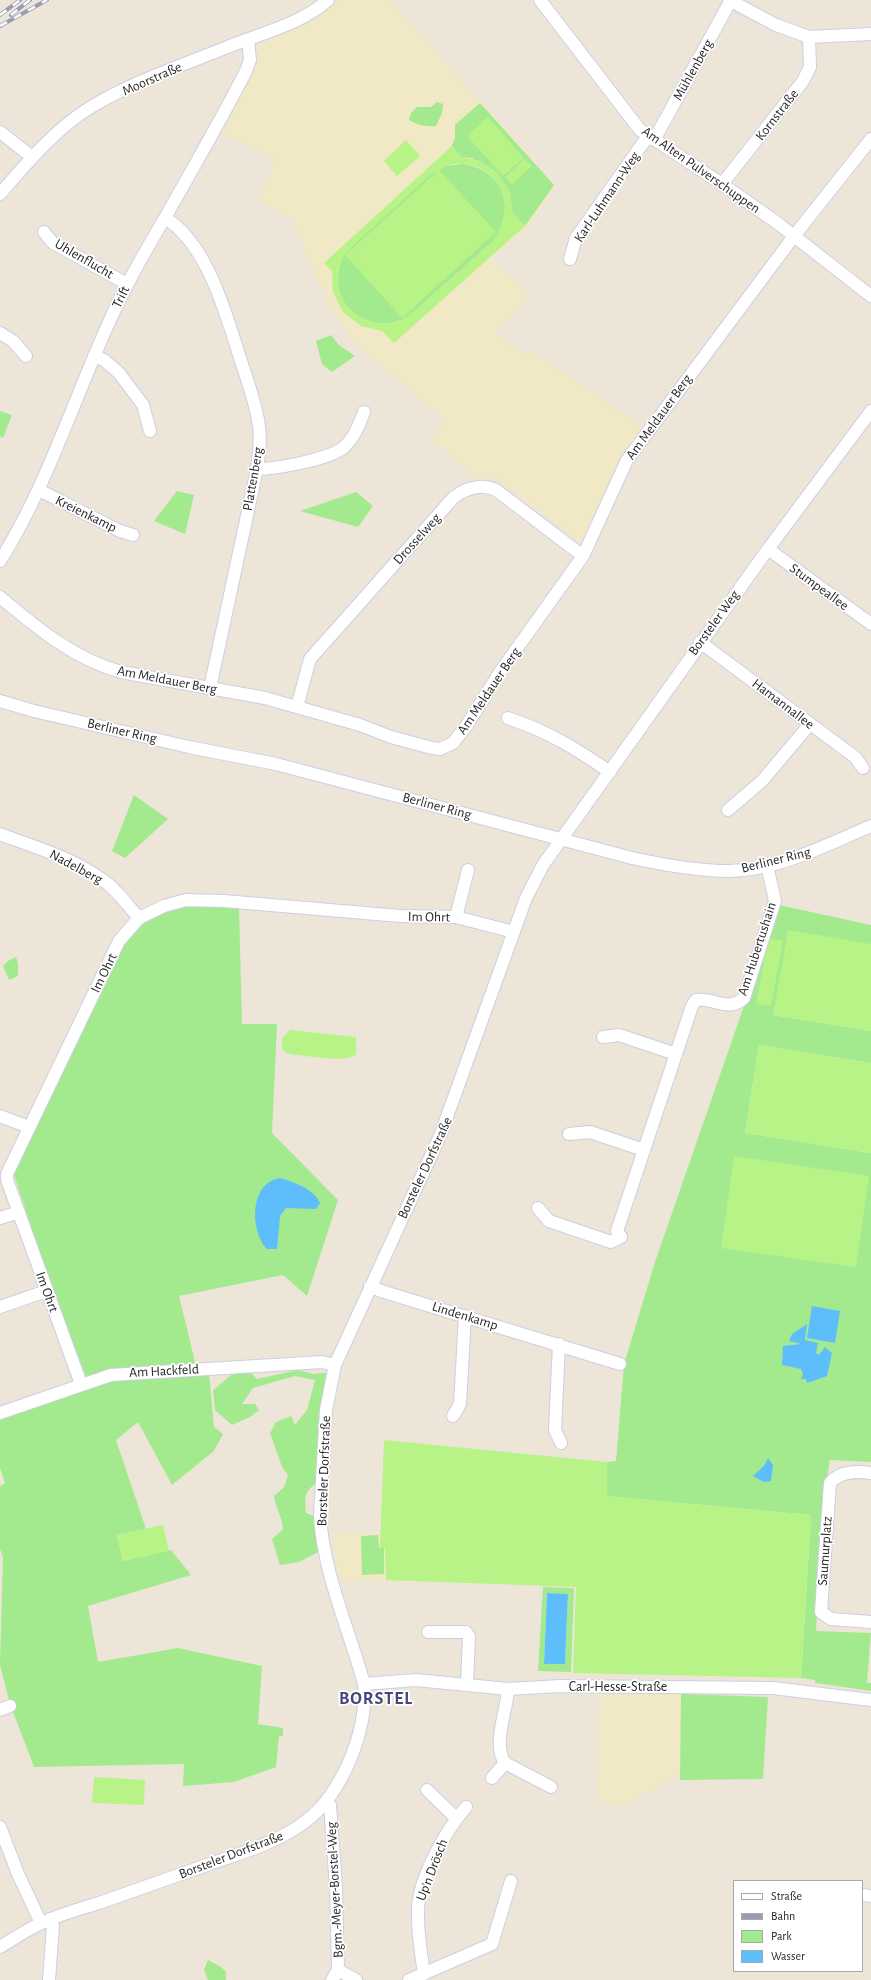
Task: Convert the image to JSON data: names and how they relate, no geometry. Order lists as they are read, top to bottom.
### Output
{
  "streets": {
    "street": [
      "Mühlenberg",
      "Moorstraße",
      "Kornstraße",
      "Am Alten Pulverschuppen",
      "Karl-Luhmann-Weg",
      "Uhlenflucht",
      "Trift",
      "Am Meldauer Berg",
      "Plattenberg",
      "Kreienkamp",
      "Drosselweg",
      "Stumpeallee",
      "Borsteler Weg",
      "Hamannallee",
      "Berliner Ring",
      "Nadelberg",
      "Im Ohrt",
      "Am Hubertushain",
      "Borsteler Dorfstraße",
      "Lindenkamp",
      "Am Hackfeld",
      "Saumurplatz",
      "Carl-Hesse-Straße",
      "Up'n Drösch",
      "Bgm.-Meyer-Borstel-Weg"
    ]
  },
  "crossings": [
    ["Mühlenberg", "Am Alten Pulverschuppen"],
    ["Mühlenberg", "Karl-Luhmann-Weg"],
    ["Moorstraße", "Trift"],
    ["Kornstraße", "Am Alten Pulverschuppen"],
    ["Am Alten Pulverschuppen", "Karl-Luhmann-Weg"],
    ["Am Alten Pulverschuppen", "Am Meldauer Berg"],
    ["Uhlenflucht", "Trift"],
    ["Trift", "Plattenberg"],
    ["Trift", "Kreienkamp"],
    ["Am Meldauer Berg", "Plattenberg"],
    ["Am Meldauer Berg", "Drosselweg"],
    ["Stumpeallee", "Borsteler Weg"],
    ["Borsteler Weg", "Hamannallee"],
    ["Borsteler Weg", "Berliner Ring"],
    ["Borsteler Weg", "Borsteler Dorfstraße"],
    ["Berliner Ring", "Am Hubertushain"],
    ["Berliner Ring", "Borsteler Dorfstraße"],
    ["Nadelberg", "Im Ohrt"],
    ["Im Ohrt", "Borsteler Dorfstraße"],
    ["Im Ohrt", "Am Hackfeld"],
    ["Borsteler Dorfstraße", "Lindenkamp"],
    ["Borsteler Dorfstraße", "Am Hackfeld"],
    ["Borsteler Dorfstraße", "Carl-Hesse-Straße"],
    ["Borsteler Dorfstraße", "Bgm.-Meyer-Borstel-Weg"]
  ],
  "districts": ["BORSTEL"],
  "legend": [
    "Straße",
    "Bahn",
    "Park",
    "Wasser"
  ]
}
